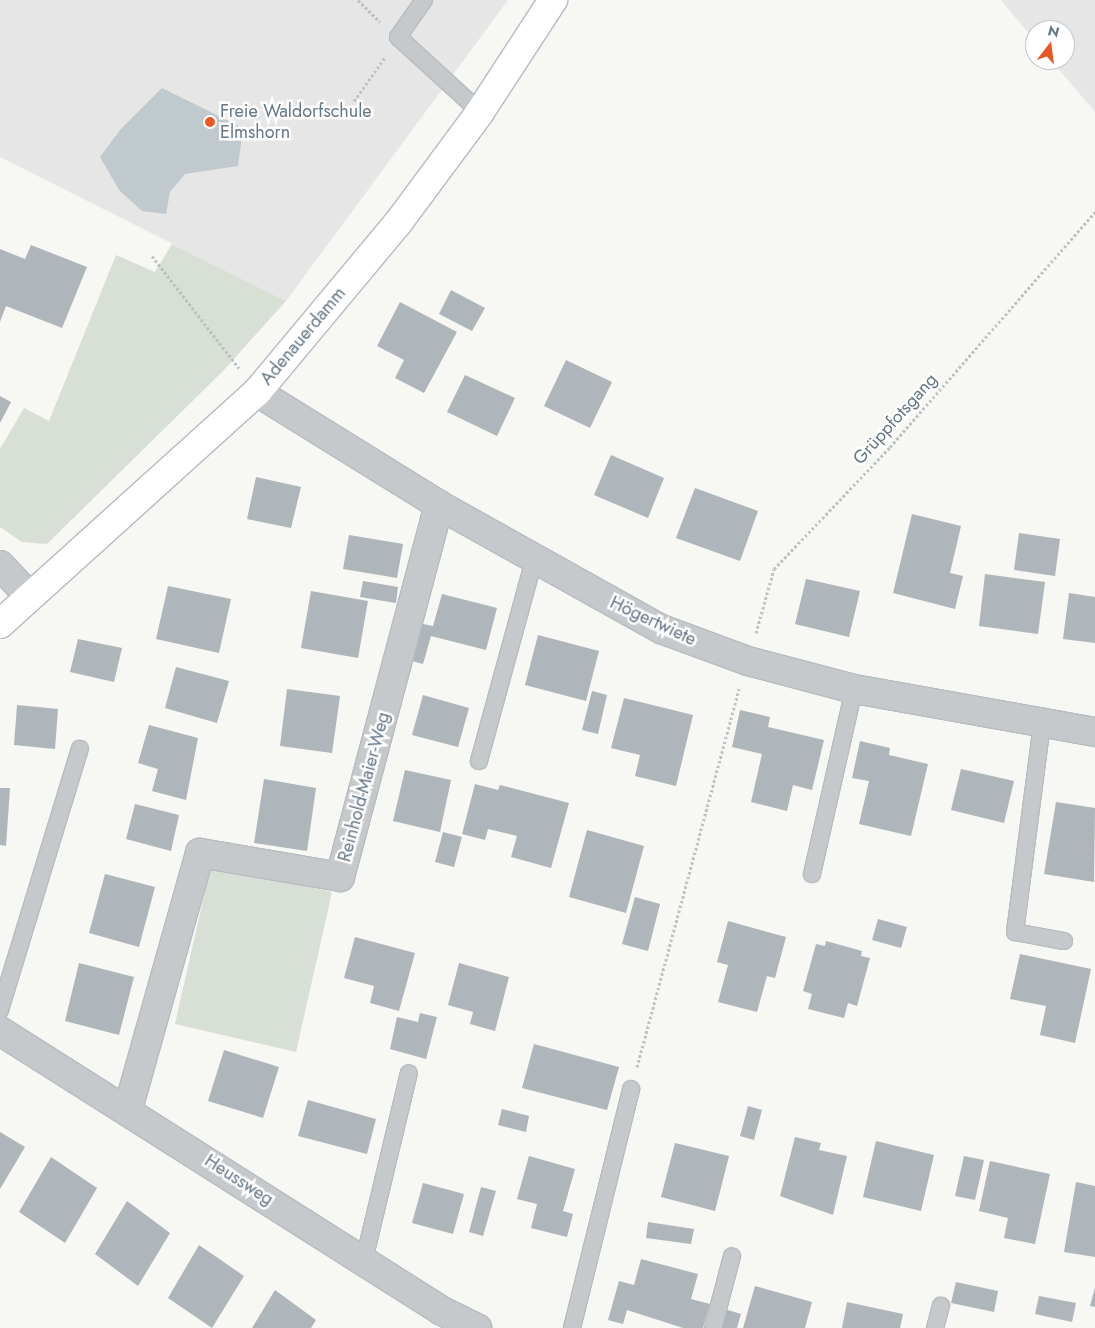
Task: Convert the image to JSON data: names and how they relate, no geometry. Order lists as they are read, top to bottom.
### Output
{
  "streets": {
    "street": [
      "Adenauerdamm",
      "Högertwiete",
      "Reinhold-Maier-Weg",
      "Heussweg"
    ],
    "path": ["Grüppfotsgang"]
  },
  "crossings": [
    ["Adenauerdamm", "Högertwiete"],
    ["Grüppfotsgang", "Högertwiete"],
    ["Högertwiete", "Reinhold-Maier-Weg"],
    ["Reinhold-Maier-Weg", "Heussweg"]
  ],
  "places": ["Freie Waldorfschule Elmshorn"],
  "north": "top"
}
